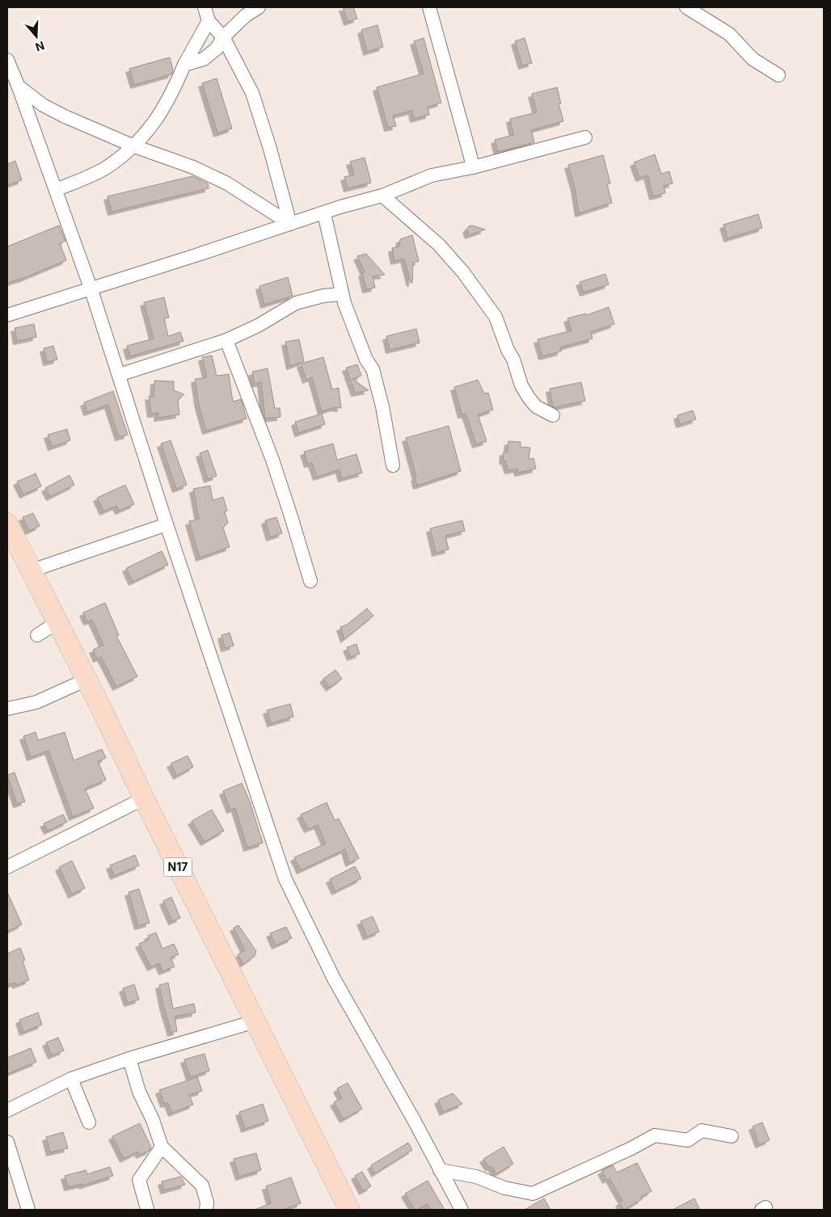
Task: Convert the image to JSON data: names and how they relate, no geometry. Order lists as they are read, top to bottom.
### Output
{
  "streets": {
    "main road": ["N17"]
  },
  "north": "bottom"
}
